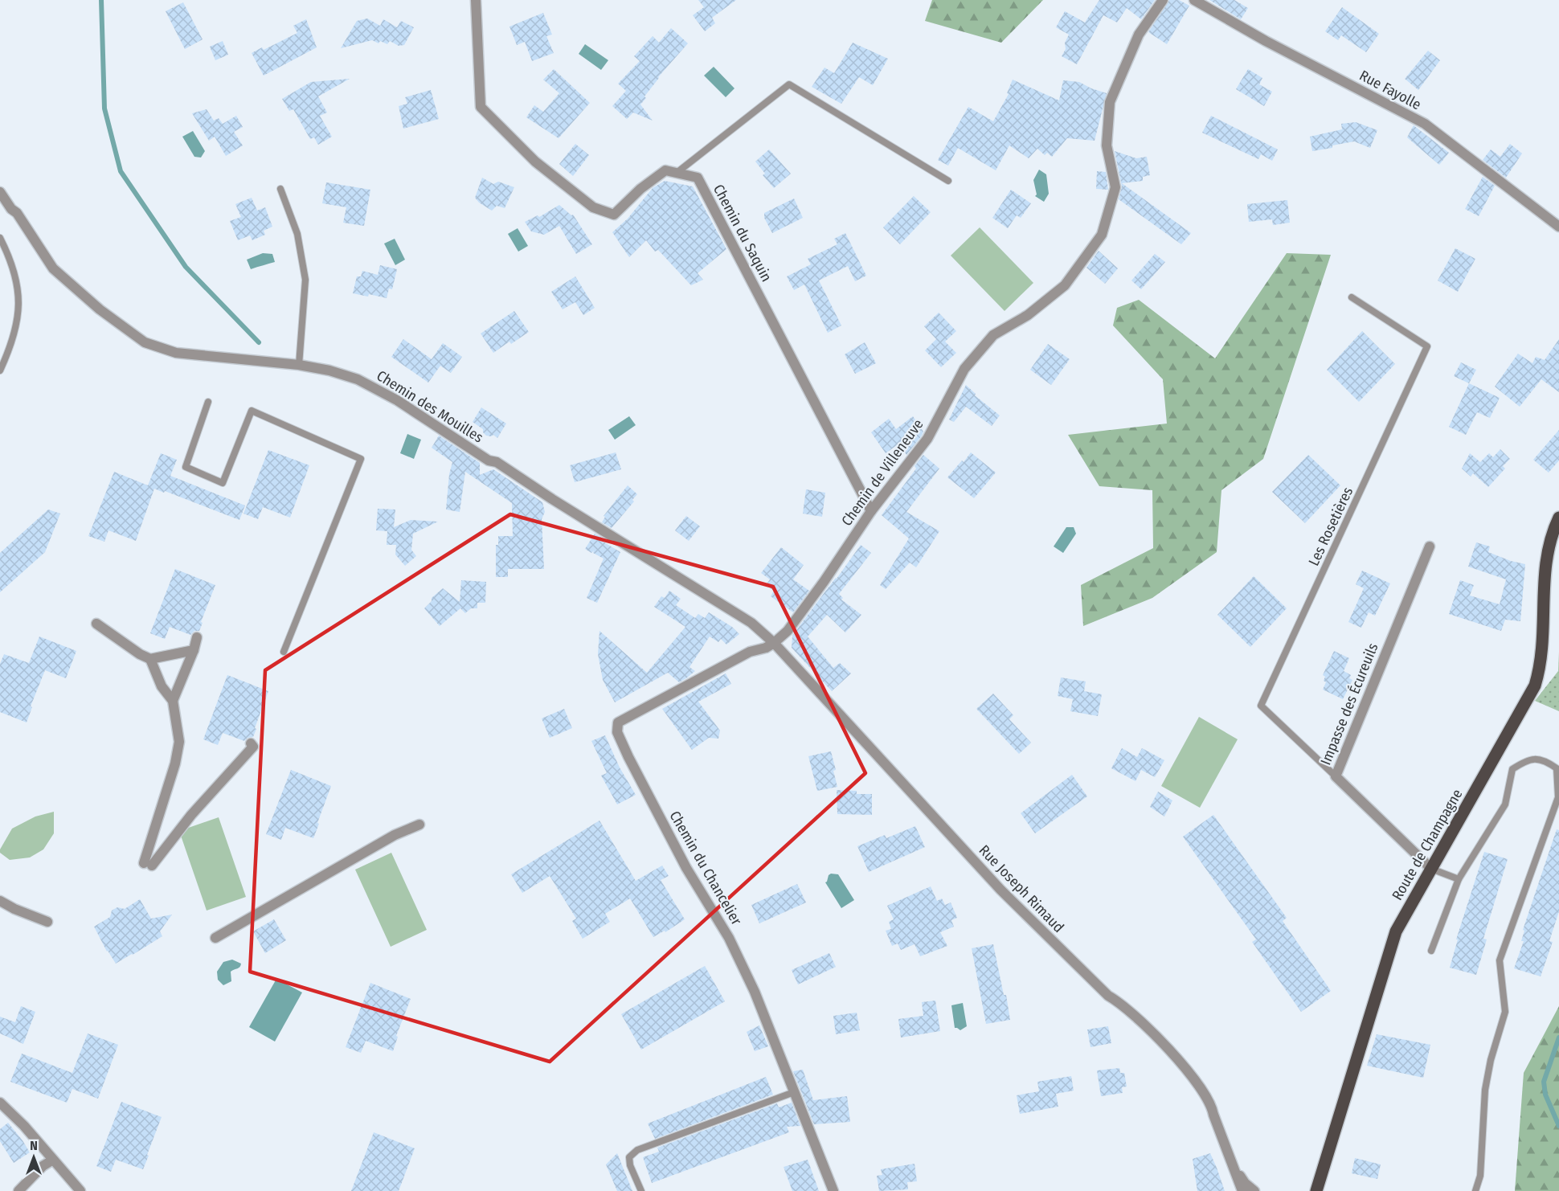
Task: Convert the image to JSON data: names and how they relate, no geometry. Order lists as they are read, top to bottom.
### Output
{
  "streets": {
    "main road": ["Route de Champagne"],
    "street": [
      "Rue Fayolle",
      "Chemin du Saquin",
      "Chemin des Mouilles",
      "Chemin de Villeneuve",
      "Impasse des Écureuils",
      "Chemin du Chancelier",
      "Rue Joseph Rimaud"
    ],
    "lane": ["Les Rosetières"]
  },
  "crossings": [
    ["Chemin du Saquin", "Chemin de Villeneuve"],
    ["Chemin des Mouilles", "Chemin de Villeneuve"],
    ["Chemin des Mouilles", "Chemin du Chancelier"],
    ["Chemin des Mouilles", "Rue Joseph Rimaud"],
    ["Chemin de Villeneuve", "Chemin du Chancelier"],
    ["Chemin de Villeneuve", "Rue Joseph Rimaud"],
    ["Les Rosetières", "Impasse des Écureuils"],
    ["Impasse des Écureuils", "Route de Champagne"],
    ["Chemin du Chancelier", "Rue Joseph Rimaud"]
  ],
  "north": "top"
}
